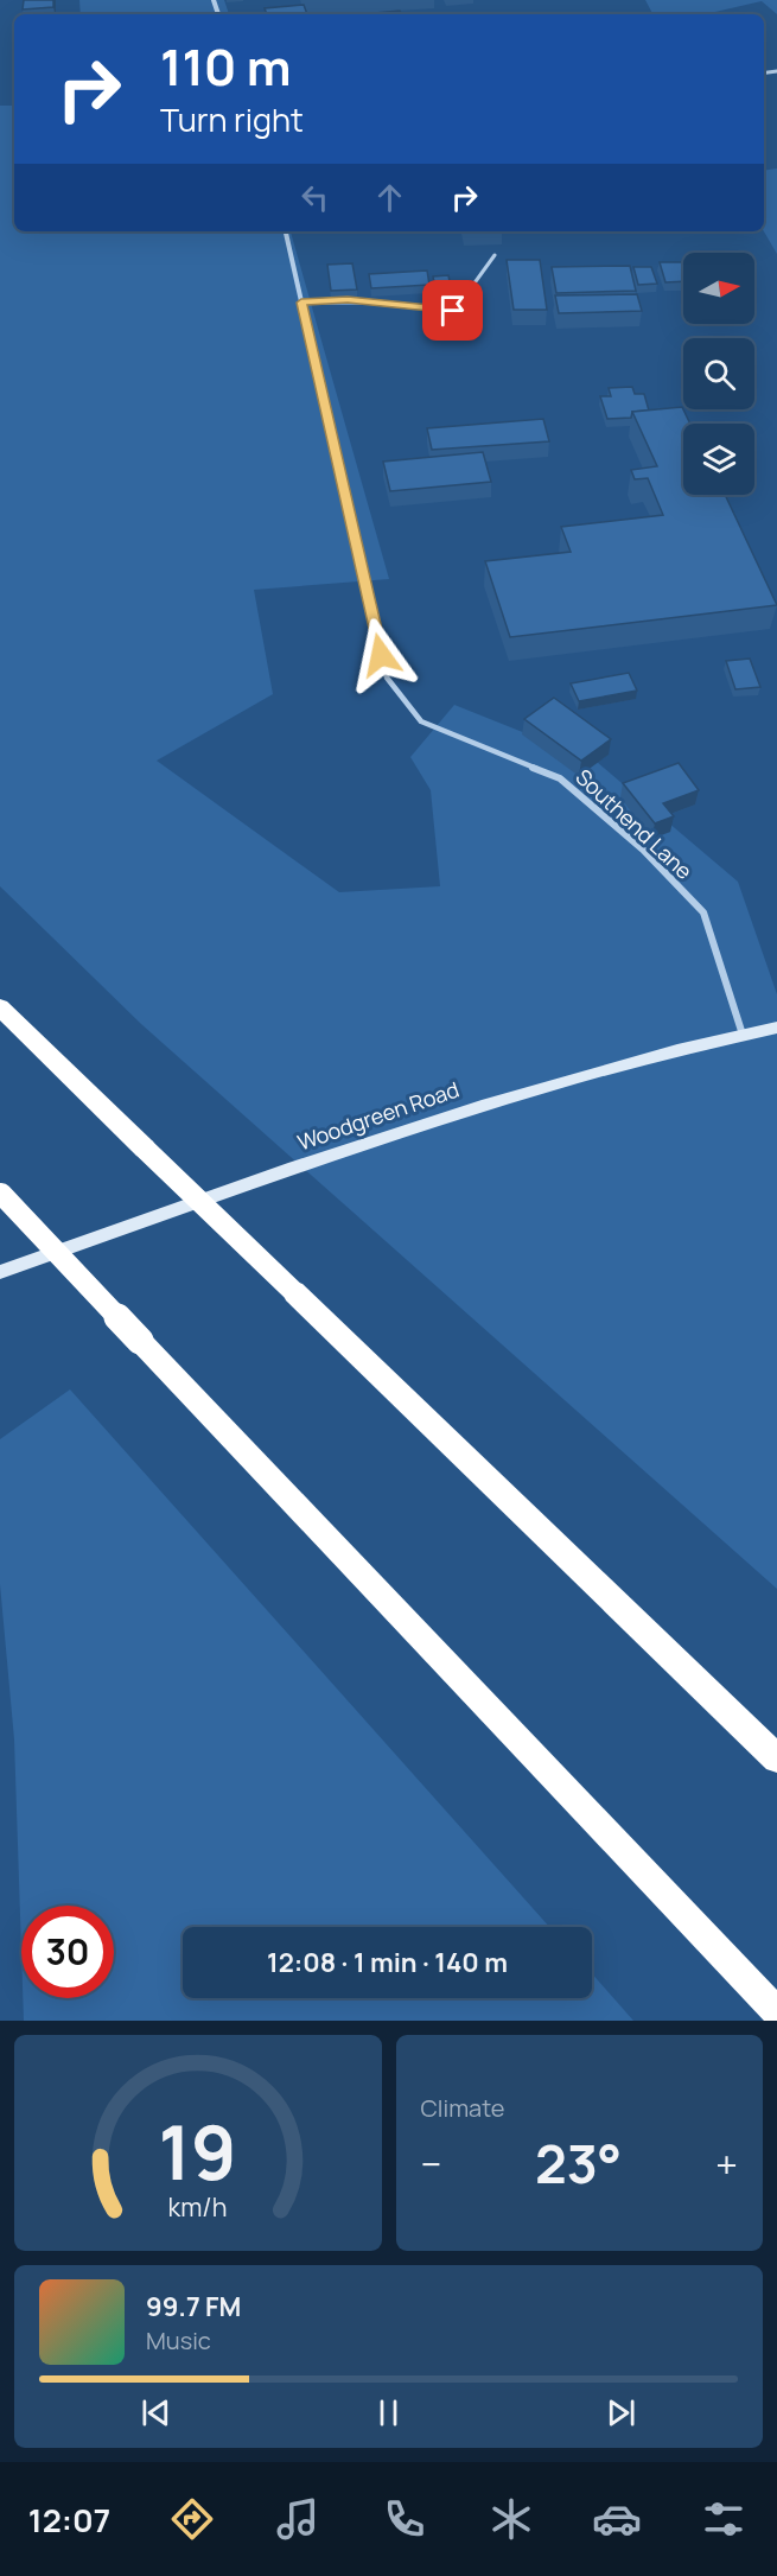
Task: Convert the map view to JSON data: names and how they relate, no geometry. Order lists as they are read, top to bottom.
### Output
{
  "streets": {
    "street": ["Southend Lane", "Woodgreen Road"]
  },
  "crossings": [
    ["Southend Lane", "Woodgreen Road"]
  ],
  "north": "right",
  "page": {
    "turn": ["110 m", "Turn right"],
    "limit": "30",
    "trip": "12:08 · 1 min · 140 m",
    "tile": "Climate",
    "heat": ["−", "23°", "+"],
    "song": ["99.7 FM", "Music"],
    "tabs": "12:07",
    "gauge": ["19", "km/h"]
  }
}
